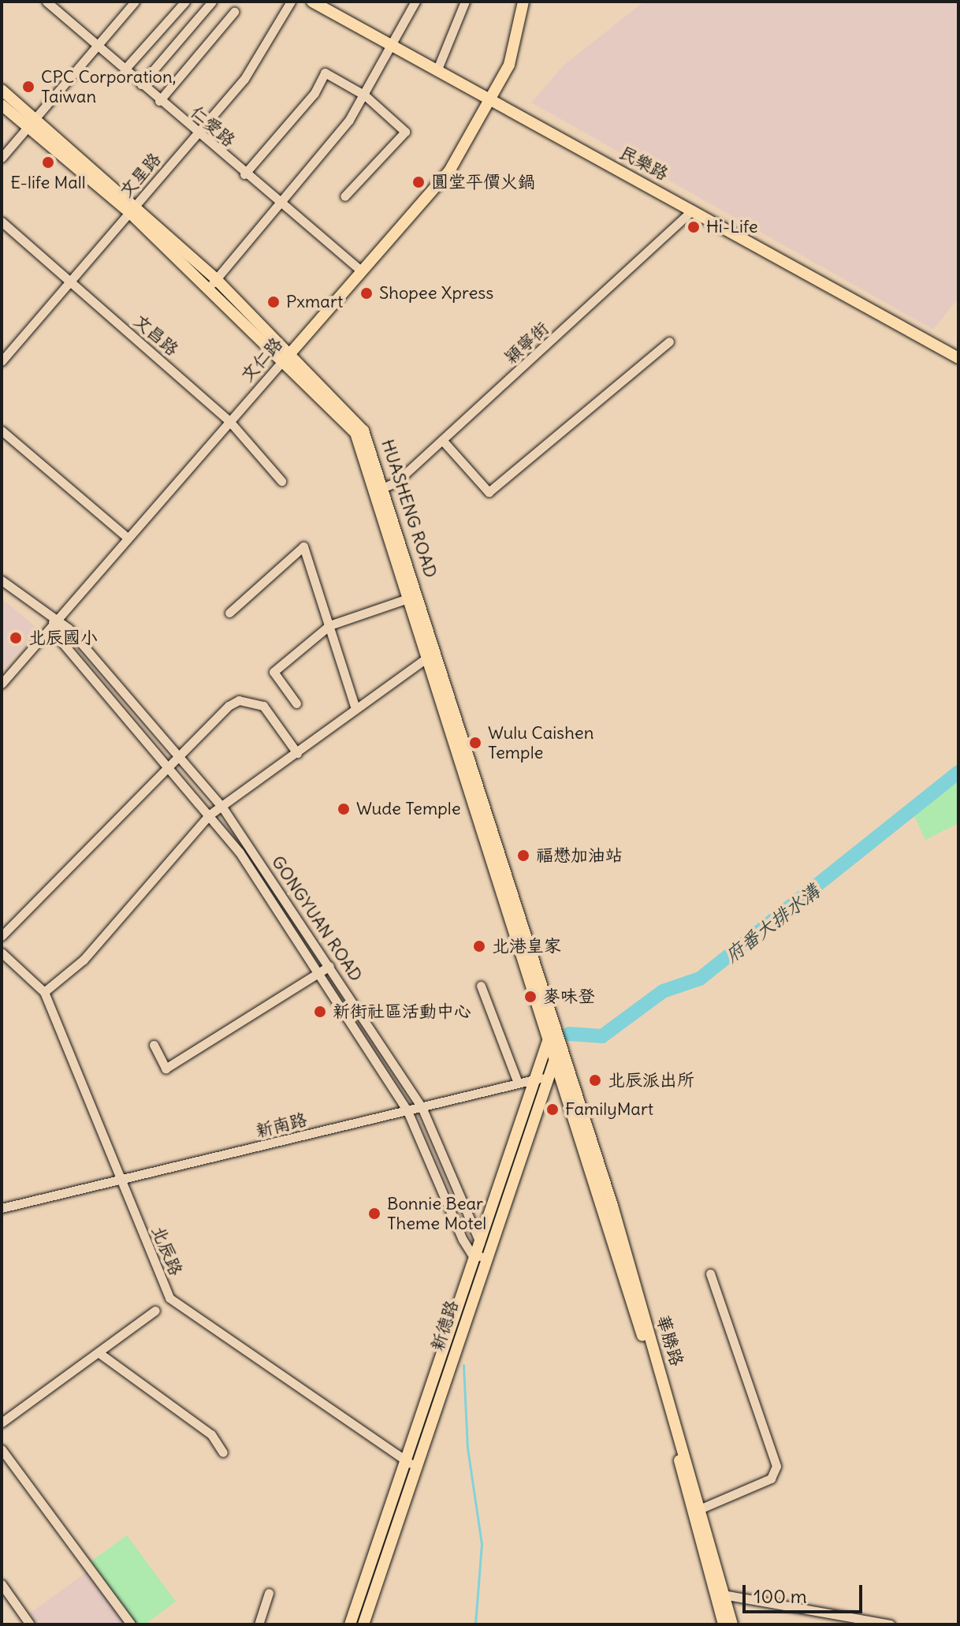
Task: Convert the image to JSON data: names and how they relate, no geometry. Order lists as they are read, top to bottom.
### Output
{
  "streets": {
    "main road": [
      "民樂路",
      "文仁路",
      "HUASHENG ROAD",
      "新德路",
      "華勝路"
    ],
    "street": [
      "仁愛路",
      "文星路",
      "文昌路",
      "穎寧街",
      "GONGYUAN ROAD",
      "新南路",
      "北辰路"
    ]
  },
  "crossings": [
    ["仁愛路", "文星路"],
    ["仁愛路", "文仁路"],
    ["民樂路", "穎寧街"],
    ["民樂路", "文仁路"],
    ["文星路", "文昌路"],
    ["文星路", "HUASHENG ROAD"],
    ["文昌路", "文仁路"],
    ["穎寧街", "HUASHENG ROAD"],
    ["文仁路", "HUASHENG ROAD"],
    ["文仁路", "GONGYUAN ROAD"],
    ["HUASHENG ROAD", "新德路"],
    ["GONGYUAN ROAD", "新南路"],
    ["GONGYUAN ROAD", "新德路"],
    ["新南路", "北辰路"],
    ["新南路", "新德路"],
    ["新南路", "華勝路"],
    ["北辰路", "新德路"],
    ["新德路", "華勝路"]
  ],
  "water": ["府番大排水溝"],
  "places": [
    "CPC Corporation, Taiwan",
    "E-life Mall",
    "圓堂平價火鍋",
    "Hi-Life",
    "Shopee Xpress",
    "Pxmart",
    "北辰國小",
    "Wulu Caishen Temple",
    "Wude Temple",
    "福懋加油站",
    "北港皇家",
    "麥味登",
    "新街社區活動中心",
    "北辰派出所",
    "FamilyMart",
    "Bonnie Bear Theme Motel"
  ],
  "scale_bar": "100 m"
}
